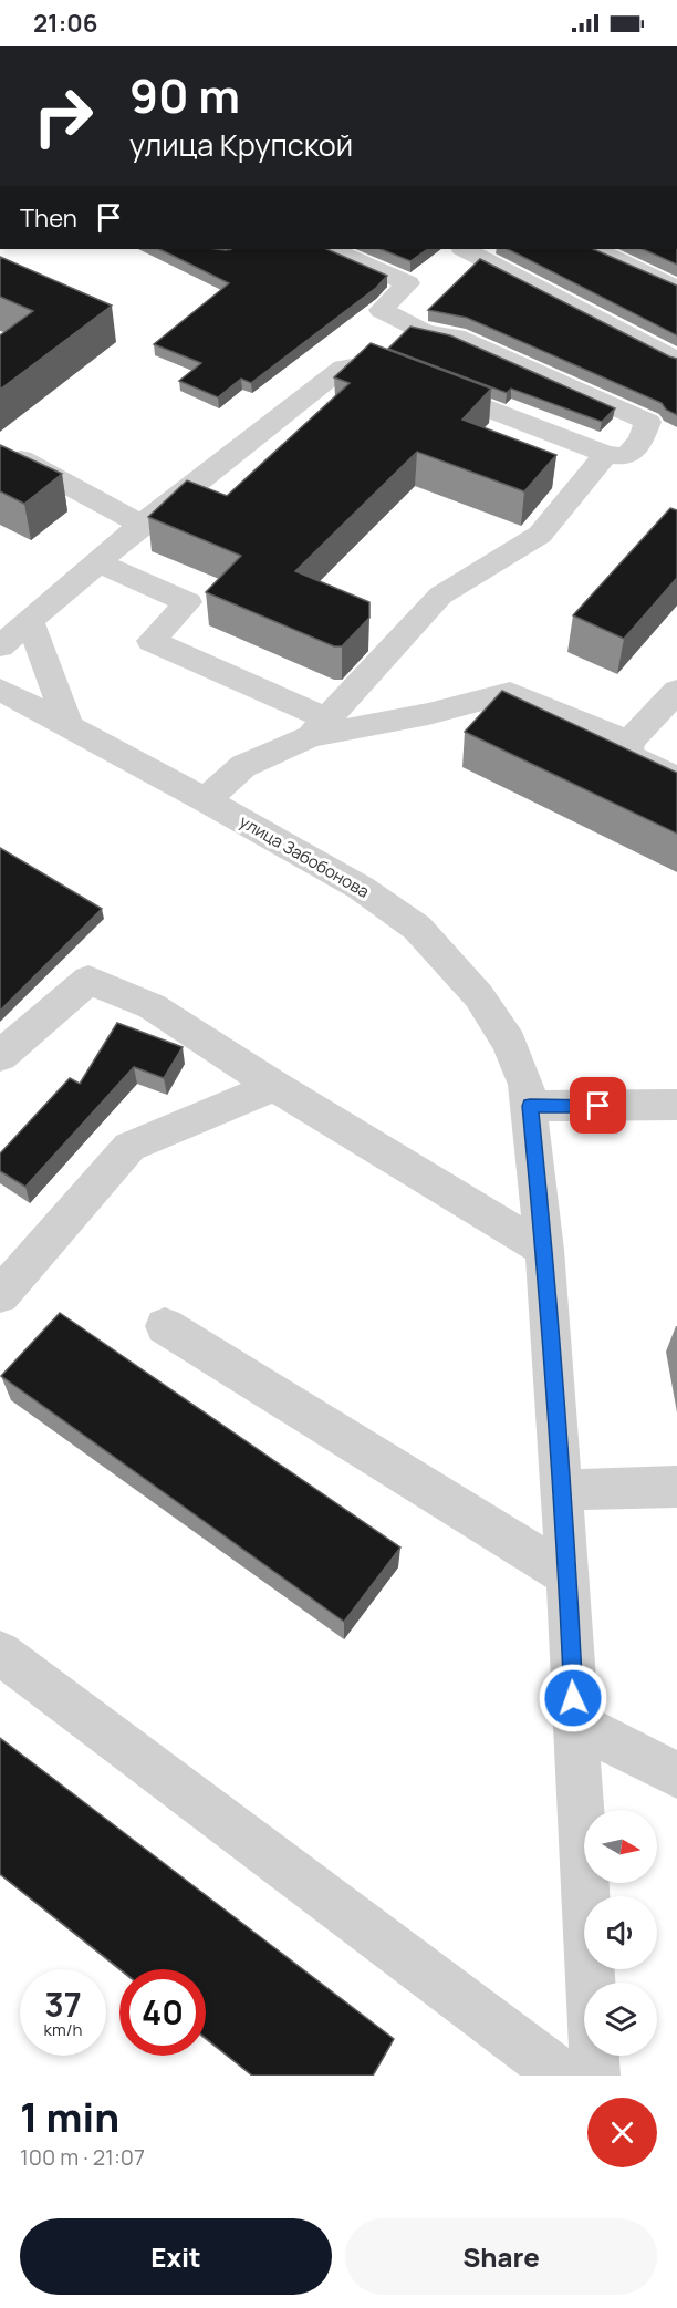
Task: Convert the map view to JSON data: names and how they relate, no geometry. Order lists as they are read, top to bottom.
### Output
{
  "streets": {
    "street": ["улица Забобонова"]
  },
  "north": "right",
  "page": {
    "status": "21:06",
    "turn": ["90 m", "улица Крупской"],
    "then": "Then",
    "speed": "37 km/h",
    "limit": "40",
    "heading": ["1 min", "100 m · 21:07"],
    "buttons": ["Exit", "Share"]
  }
}
